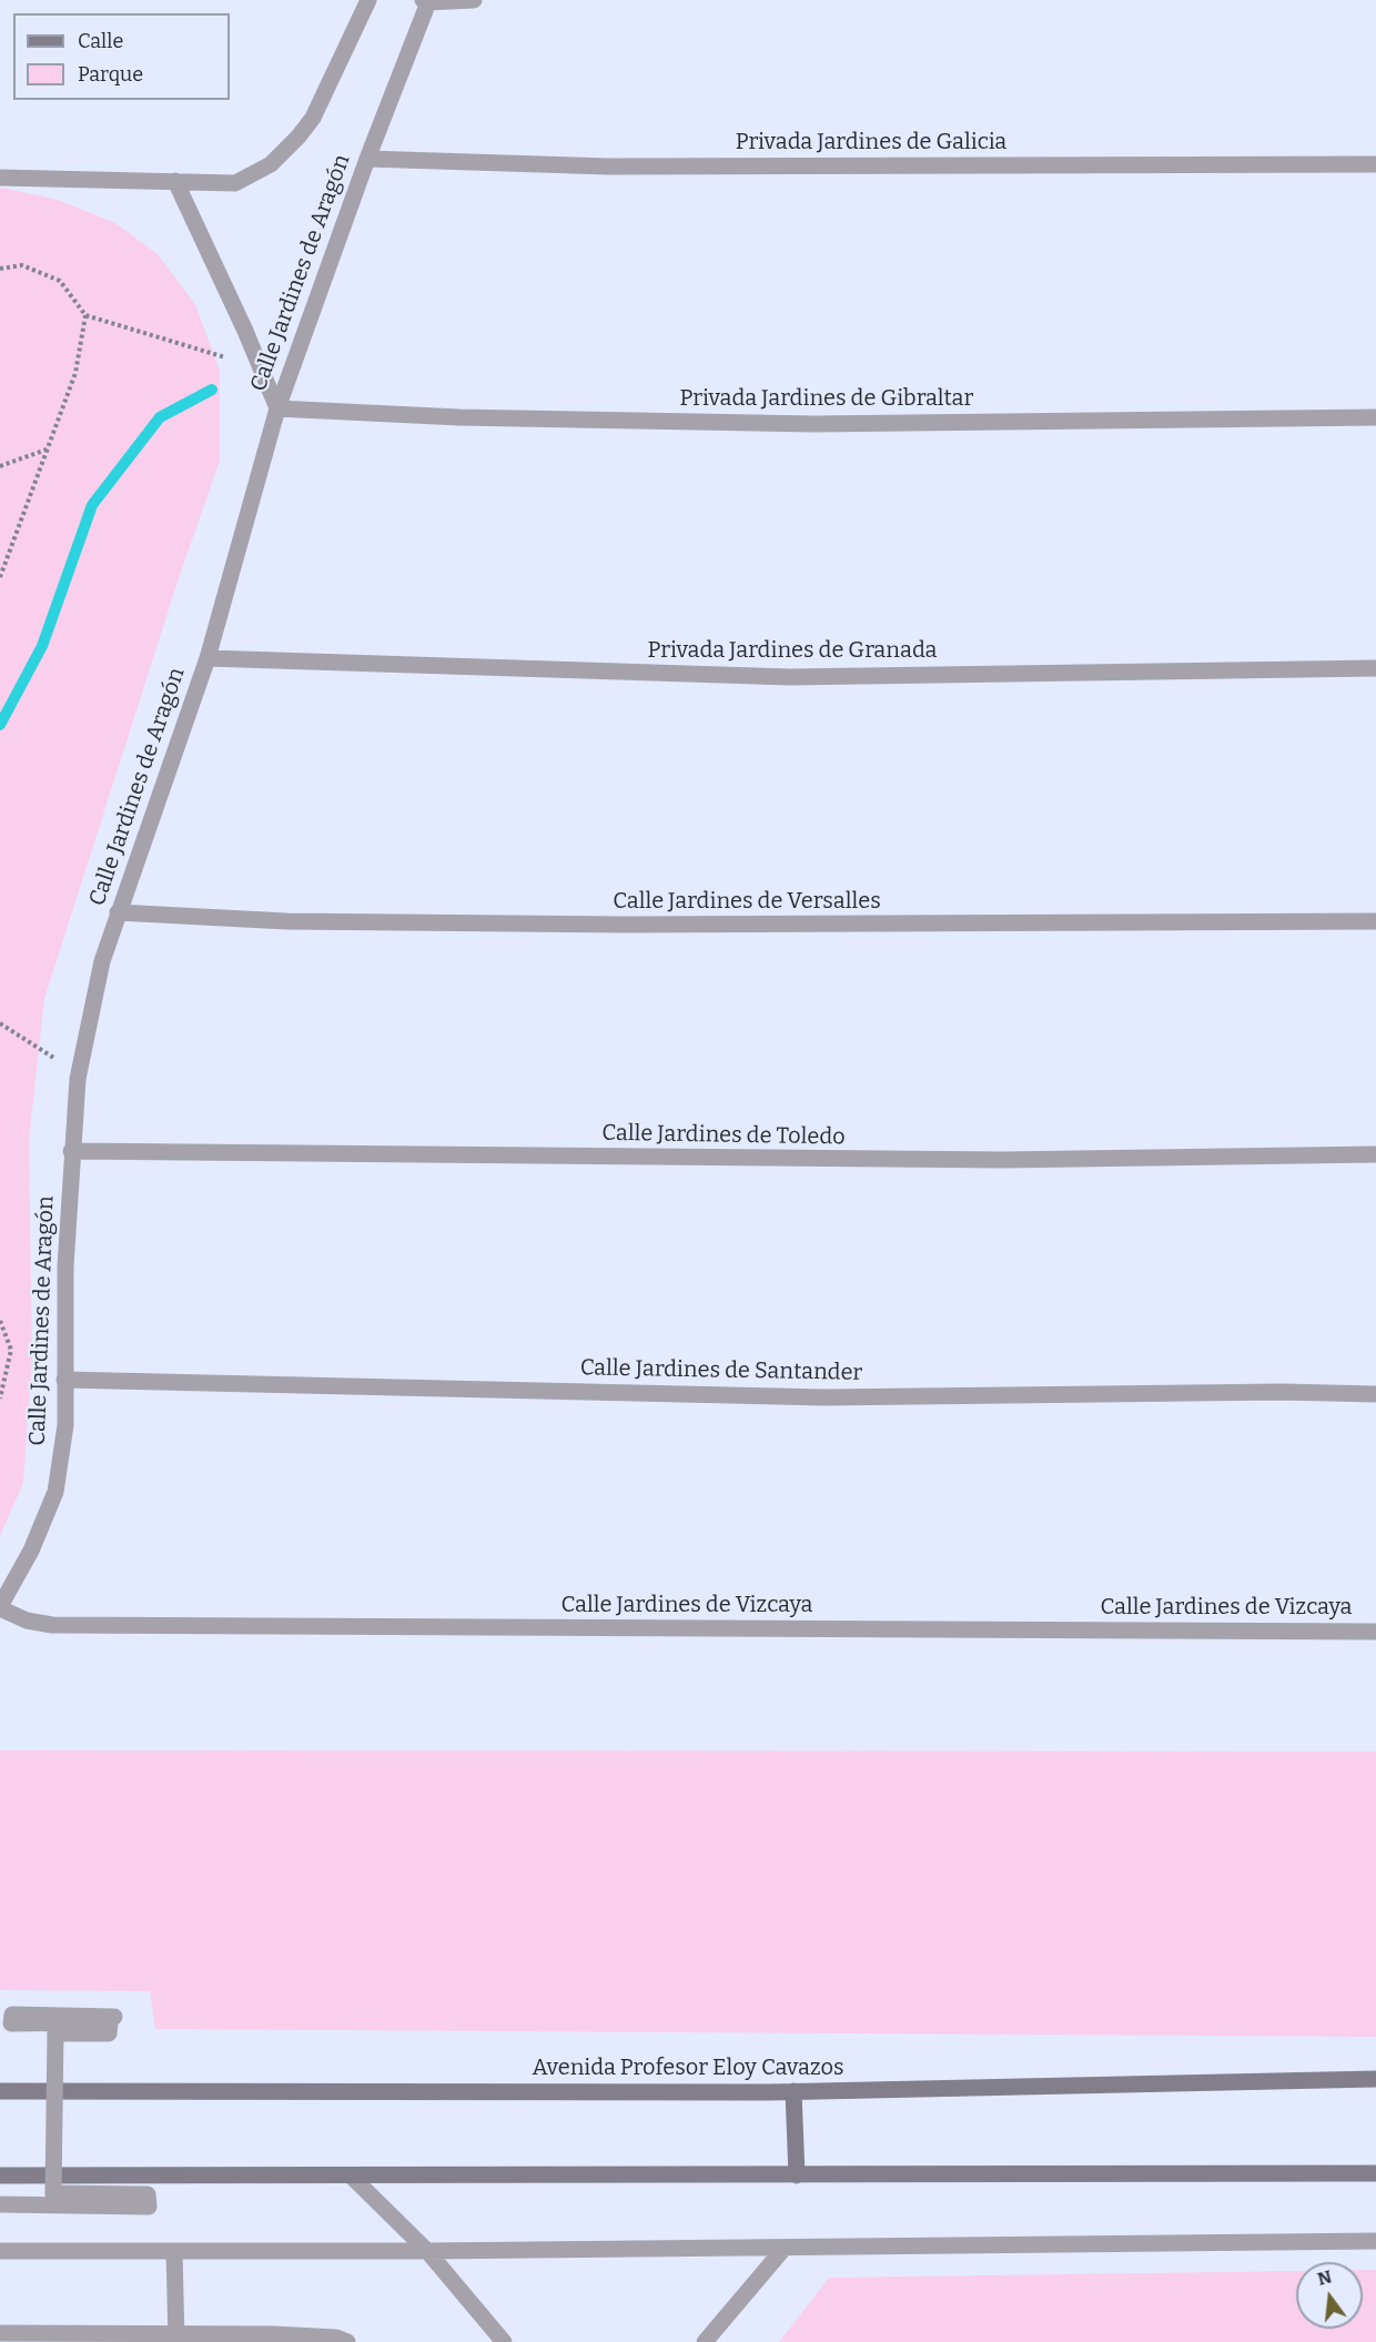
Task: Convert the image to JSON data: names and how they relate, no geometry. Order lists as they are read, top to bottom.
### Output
{
  "streets": {
    "main road": ["Avenida Profesor Eloy Cavazos"],
    "street": [
      "Privada Jardines de Galicia",
      "Calle Jardines de Aragón",
      "Privada Jardines de Gibraltar",
      "Privada Jardines de Granada",
      "Calle Jardines de Versalles",
      "Calle Jardines de Toledo",
      "Calle Jardines de Santander",
      "Calle Jardines de Vizcaya"
    ]
  },
  "crossings": [
    ["Privada Jardines de Galicia", "Calle Jardines de Aragón"],
    ["Calle Jardines de Aragón", "Privada Jardines de Gibraltar"],
    ["Calle Jardines de Aragón", "Privada Jardines de Granada"],
    ["Calle Jardines de Aragón", "Calle Jardines de Versalles"],
    ["Calle Jardines de Aragón", "Calle Jardines de Toledo"],
    ["Calle Jardines de Aragón", "Calle Jardines de Santander"],
    ["Calle Jardines de Aragón", "Calle Jardines de Vizcaya"]
  ],
  "legend": ["Calle", "Parque"],
  "north": "top"
}
